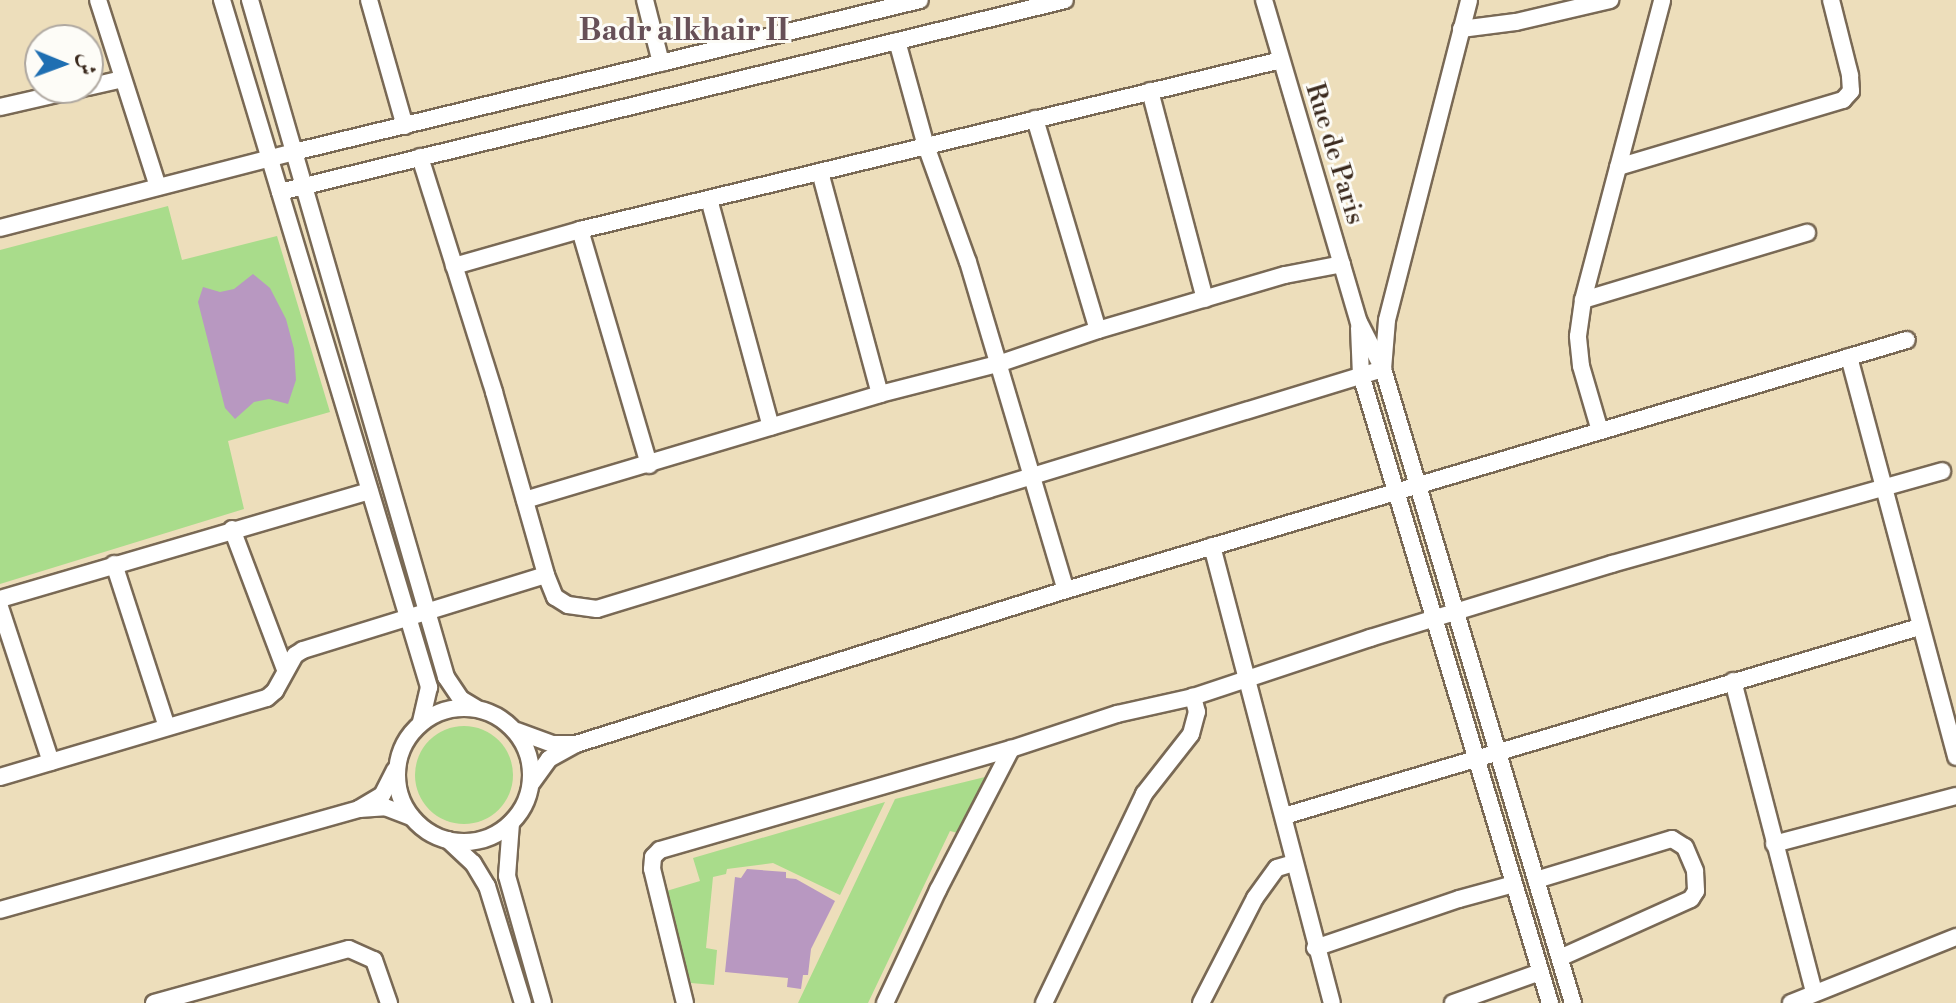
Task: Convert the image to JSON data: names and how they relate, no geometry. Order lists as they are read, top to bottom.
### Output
{
  "streets": {
    "street": ["Rue de Paris"]
  },
  "districts": ["Badr alkhair II"],
  "north": "right"
}
